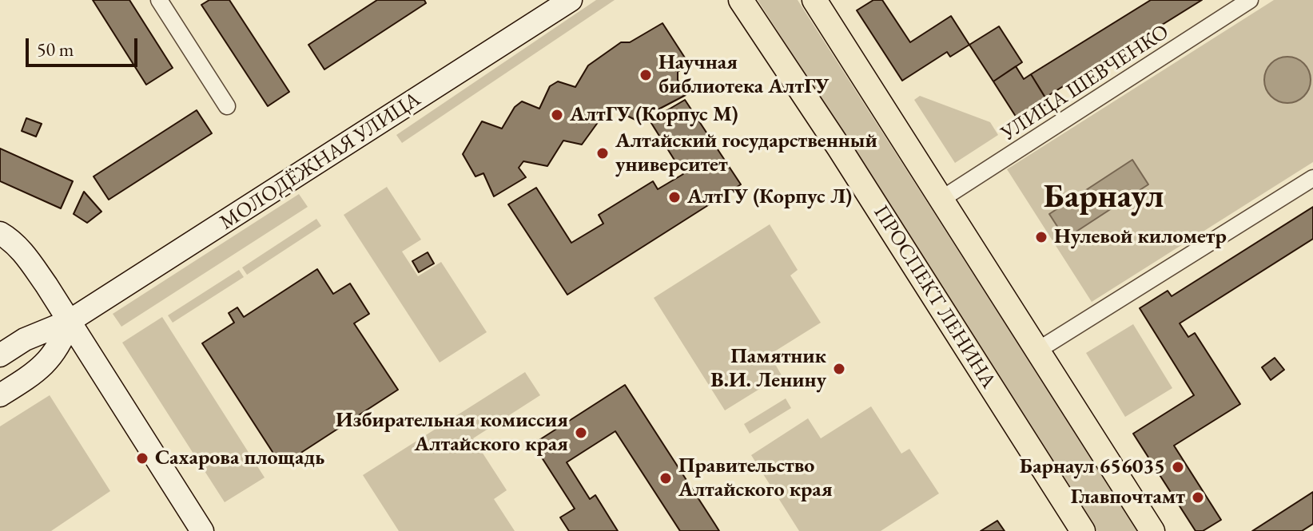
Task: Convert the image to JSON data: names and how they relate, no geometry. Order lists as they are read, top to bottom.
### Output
{
  "streets": {
    "main road": ["ПРОСПЕКТ ЛЕНИНА"],
    "street": ["УЛИЦА ШЕВЧЕНКО", "МОЛОДЁЖНАЯ УЛИЦА"]
  },
  "districts": ["Барнаул"],
  "places": [
    "Научная библиотека АлтГУ",
    "АлтГУ (Корпус М)",
    "Алтайский государственный университет",
    "АлтГУ (Корпус Л)",
    "Нулевой километр",
    "Памятник В.И. Ленину",
    "Избирательная комиссия Алтайского края",
    "Сахарова площадь",
    "Барнаул 656035",
    "Правительство Алтайского края",
    "Главпочтамт"
  ],
  "scale_bar": "50 m"
}
